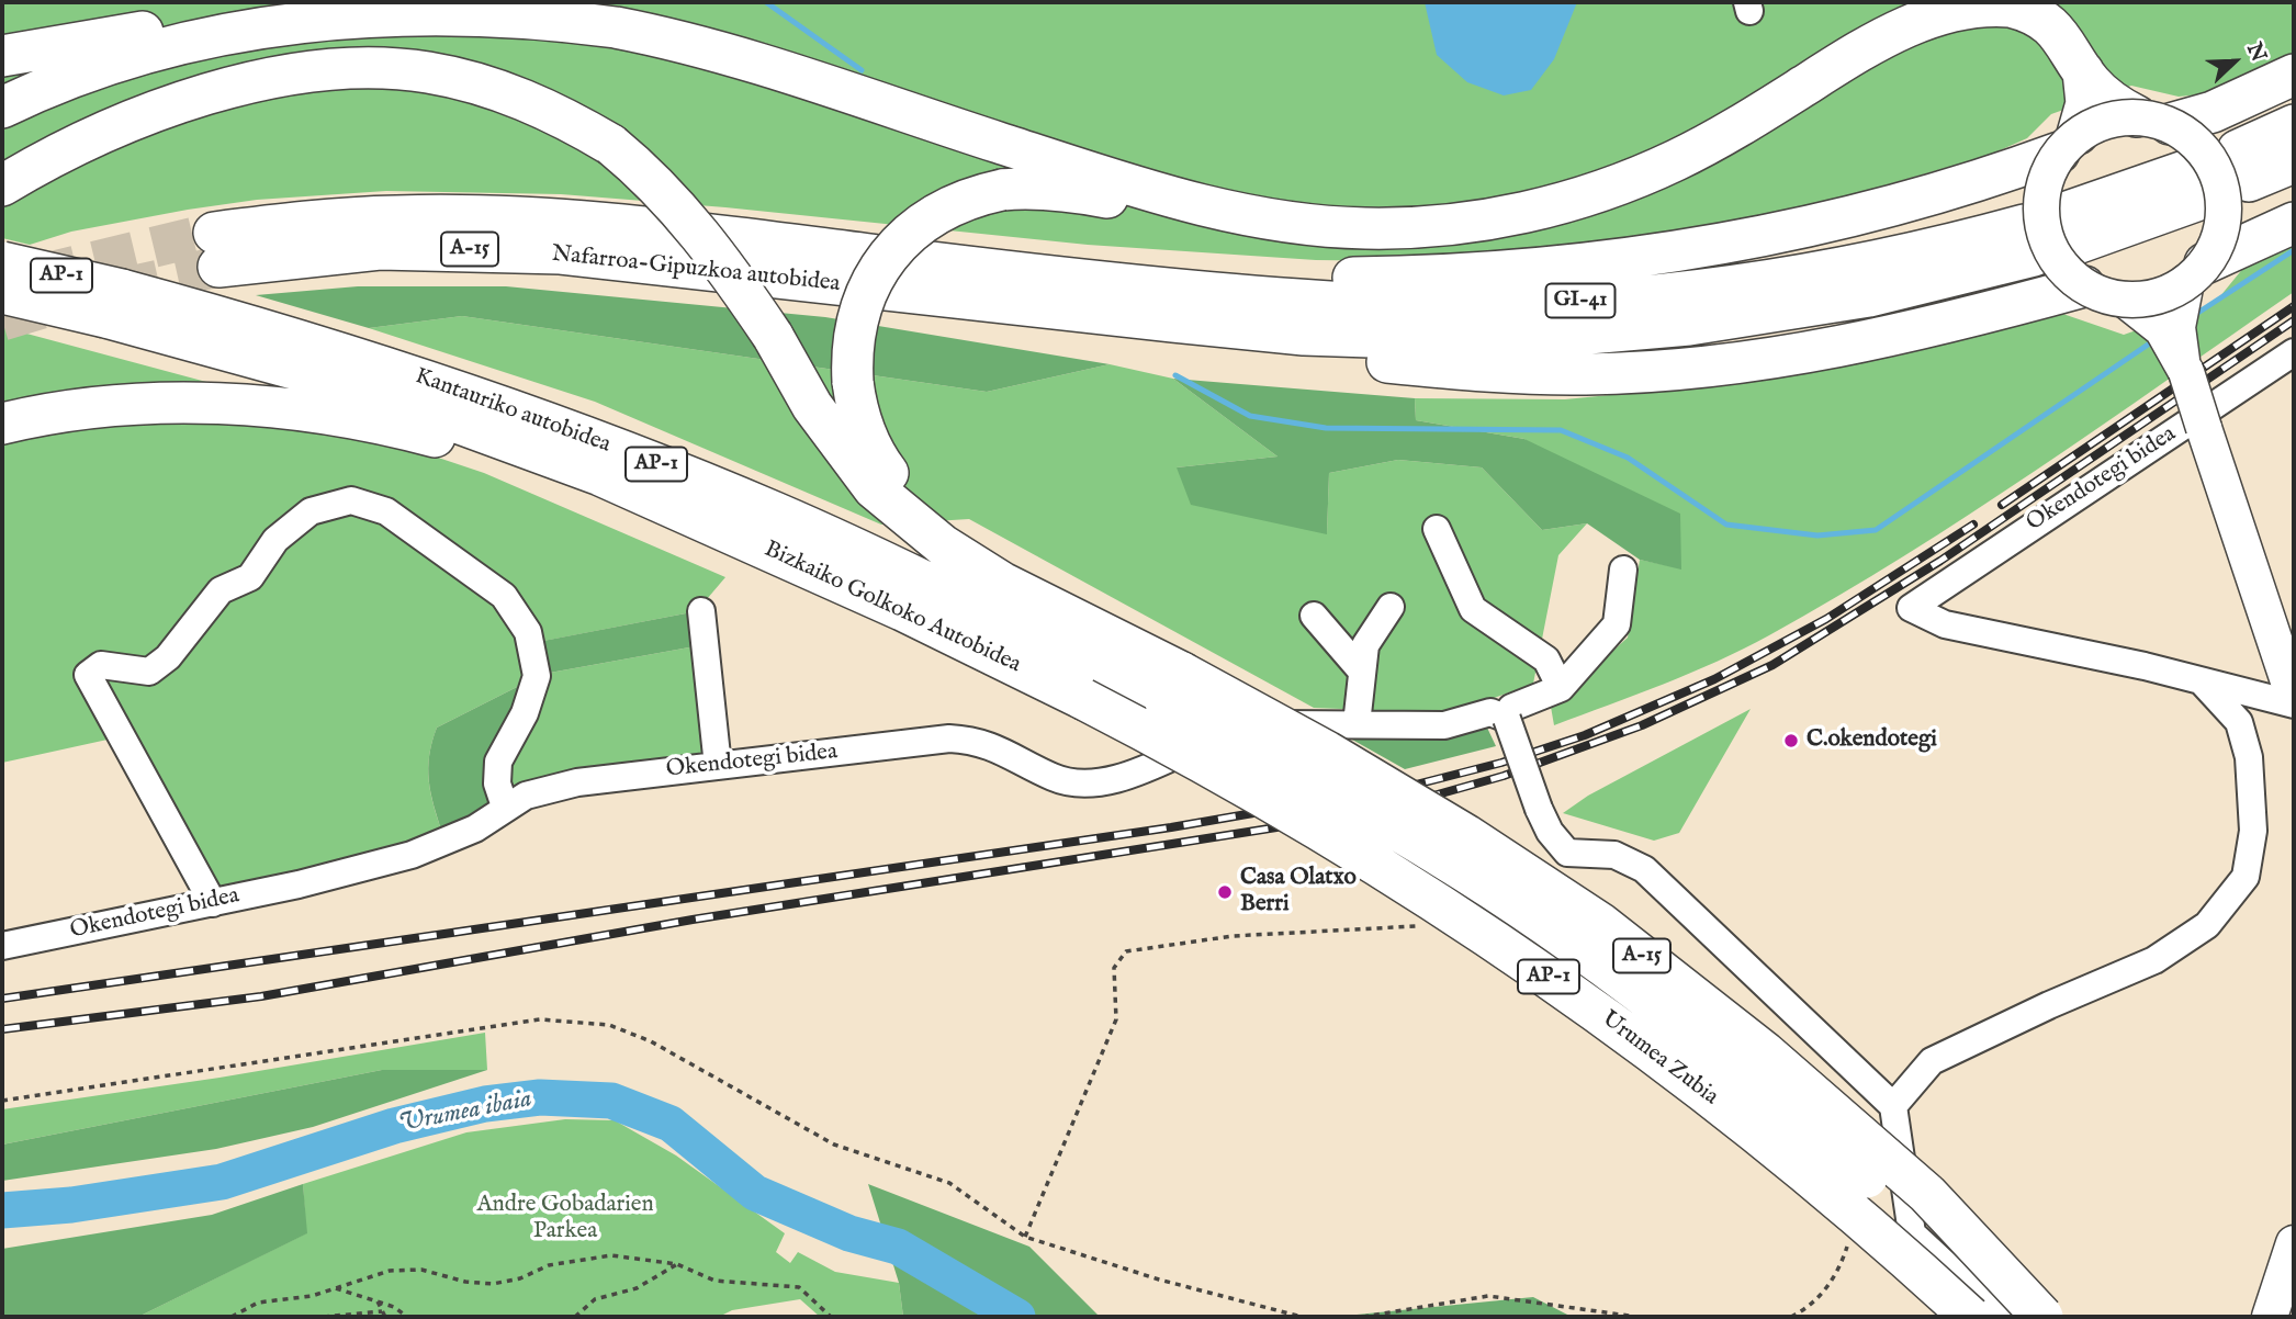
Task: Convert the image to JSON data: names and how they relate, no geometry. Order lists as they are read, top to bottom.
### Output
{
  "streets": {
    "highway": [
      "A-15",
      "Nafarroa-Gipuzkoa autobidea",
      "AP-1",
      "GI-41",
      "Kantauriko autobidea",
      "Bizkaiko Golkoko Autobidea",
      "Urumea Zubia"
    ],
    "street": ["Okendotegi bidea"]
  },
  "crossings": [
    ["A-15", "Kantauriko autobidea"],
    ["Nafarroa-Gipuzkoa autobidea", "GI-41"],
    ["Kantauriko autobidea", "Bizkaiko Golkoko Autobidea"],
    ["Bizkaiko Golkoko Autobidea", "Urumea Zubia"]
  ],
  "water": ["Urumea ibaia"],
  "parks": ["Andre Gobadarien Parkea"],
  "places": ["C.okendotegi", "Casa Olatxo Berri"],
  "north": "top right"
}
